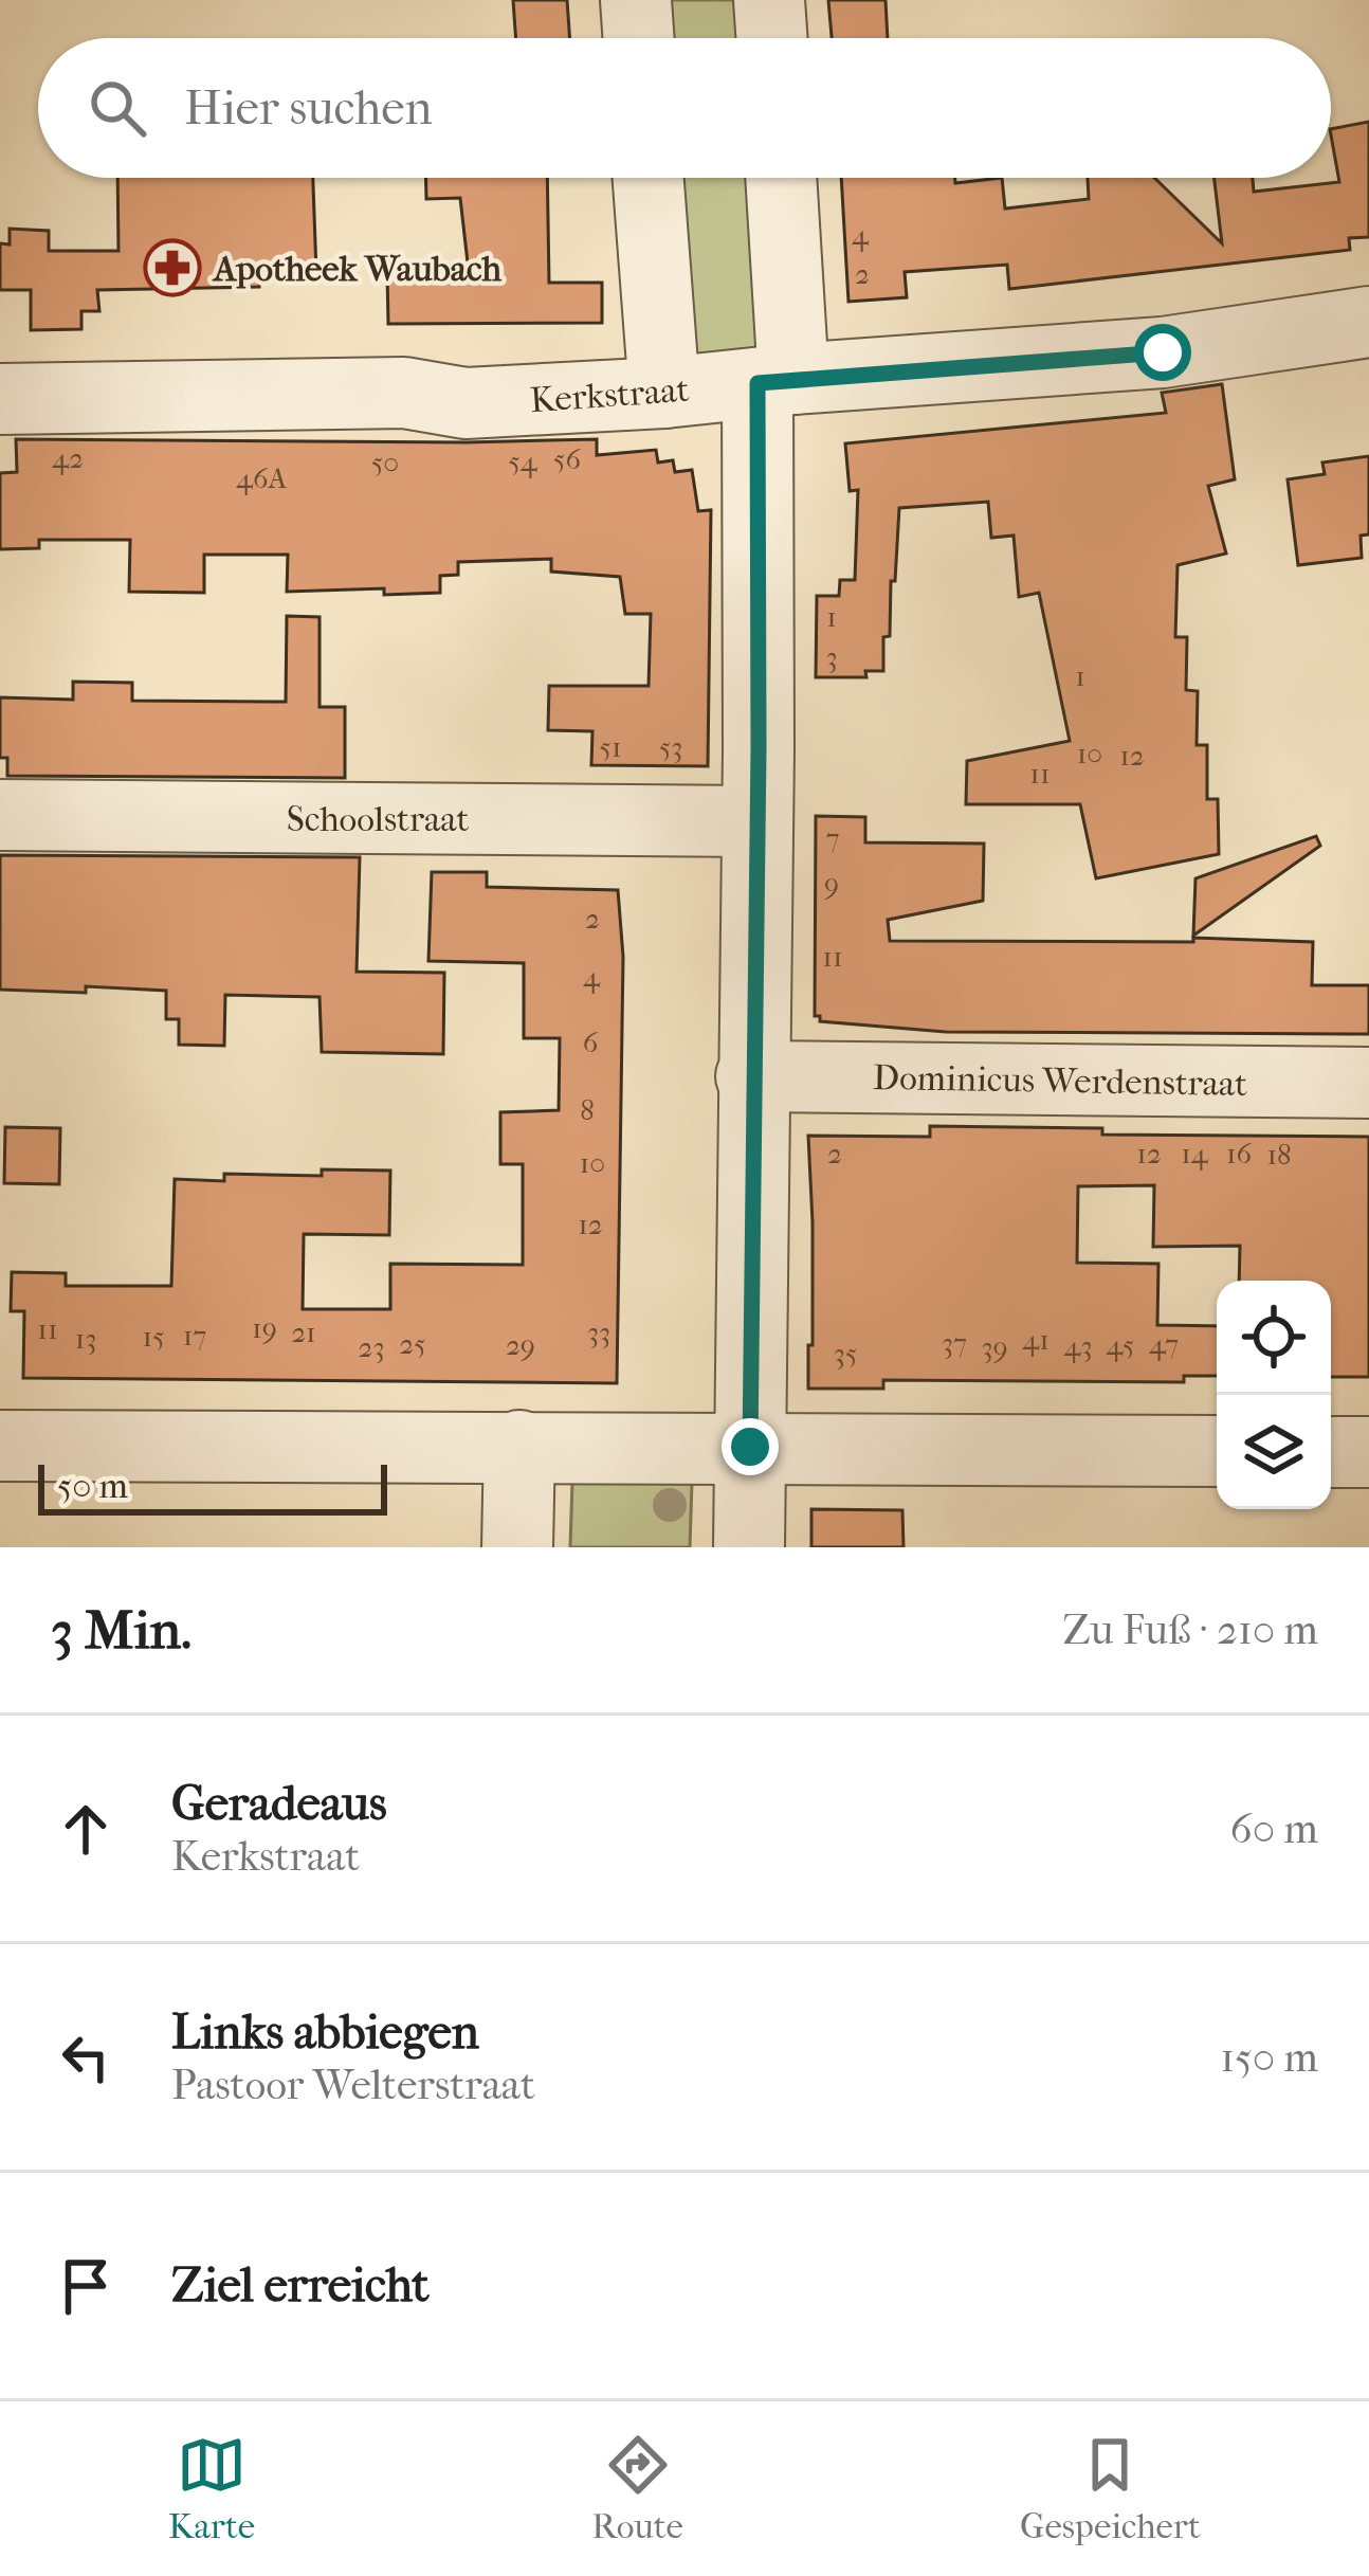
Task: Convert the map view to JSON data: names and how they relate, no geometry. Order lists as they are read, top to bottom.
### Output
{
  "streets": {
    "street": ["Kerkstraat", "Schoolstraat", "Dominicus Werdenstraat"]
  },
  "places": {
    "pharmacy": ["Apotheek Waubach"]
  },
  "house_numbers": [
    "4",
    "2",
    "42",
    "56",
    "54",
    "50",
    "46A",
    "1",
    "3",
    "1",
    "51",
    "53",
    "10",
    "12",
    "11",
    "7",
    "9",
    "2",
    "11",
    "4",
    "6",
    "8",
    "2",
    "12",
    "14",
    "16",
    "18",
    "10",
    "12",
    "19",
    "11",
    "21",
    "33",
    "17",
    "15",
    "13",
    "41",
    "37",
    "25",
    "47",
    "29",
    "45",
    "43",
    "23",
    "39",
    "35"
  ],
  "scale_bar": "50 m",
  "page": {
    "search": "Hier suchen",
    "scale": "50 m",
    "heading": ["3 Min.", "Zu Fuß · 210 m"],
    "list": [
      ["Geradeaus", "Kerkstraat", "60 m"],
      ["Links abbiegen", "Pastoor Welterstraat", "150 m"],
      "Ziel erreicht"
    ],
    "nav": ["Karte", "Route", "Gespeichert"]
  }
}
